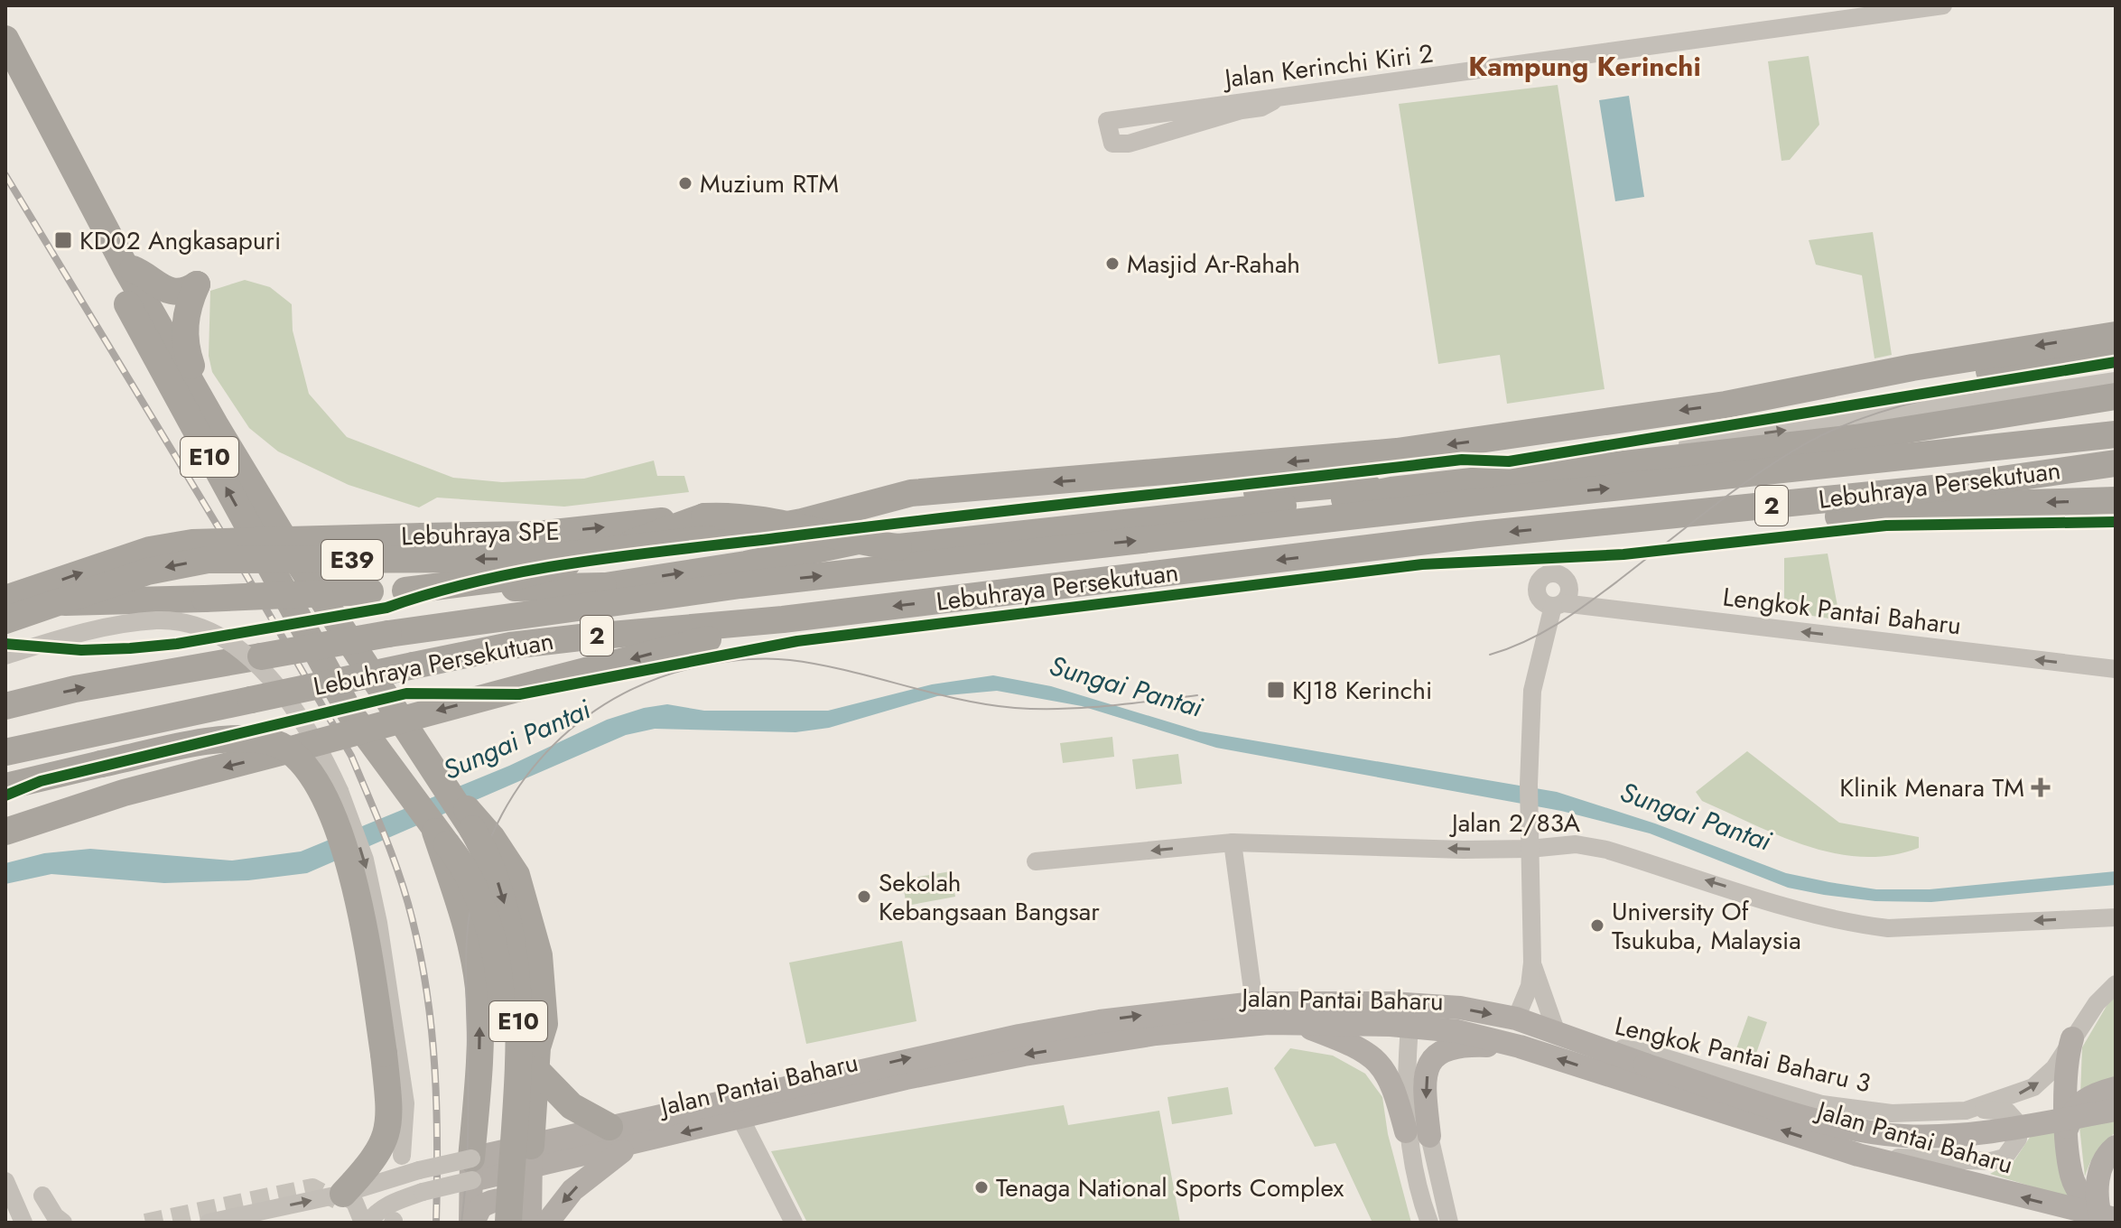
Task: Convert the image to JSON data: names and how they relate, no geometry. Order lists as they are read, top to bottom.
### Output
{
  "streets": {
    "highway": [
      "E10",
      "Lebuhraya Persekutuan",
      "2",
      "Lebuhraya SPE",
      "E39"
    ],
    "main road": ["Jalan Pantai Baharu"],
    "street": [
      "Jalan Kerinchi Kiri 2",
      "Lengkok Pantai Baharu",
      "Jalan 2/83A",
      "Lengkok Pantai Baharu 3"
    ]
  },
  "crossings": [
    ["Lengkok Pantai Baharu", "Jalan 2/83A"],
    ["Jalan Pantai Baharu", "Lengkok Pantai Baharu 3"]
  ],
  "one_way": ["Jalan 2/83A"],
  "districts": ["Kampung Kerinchi"],
  "water": ["Sungai Pantai"],
  "places": {
    "other": [
      "Muzium RTM",
      "Masjid Ar-Rahah",
      "Sekolah Kebangsaan Bangsar",
      "University Of Tsukuba, Malaysia",
      "Tenaga National Sports Complex"
    ],
    "transit": ["KD02 Angkasapuri", "KJ18 Kerinchi"],
    "health": ["Klinik Menara TM"]
  }
}
